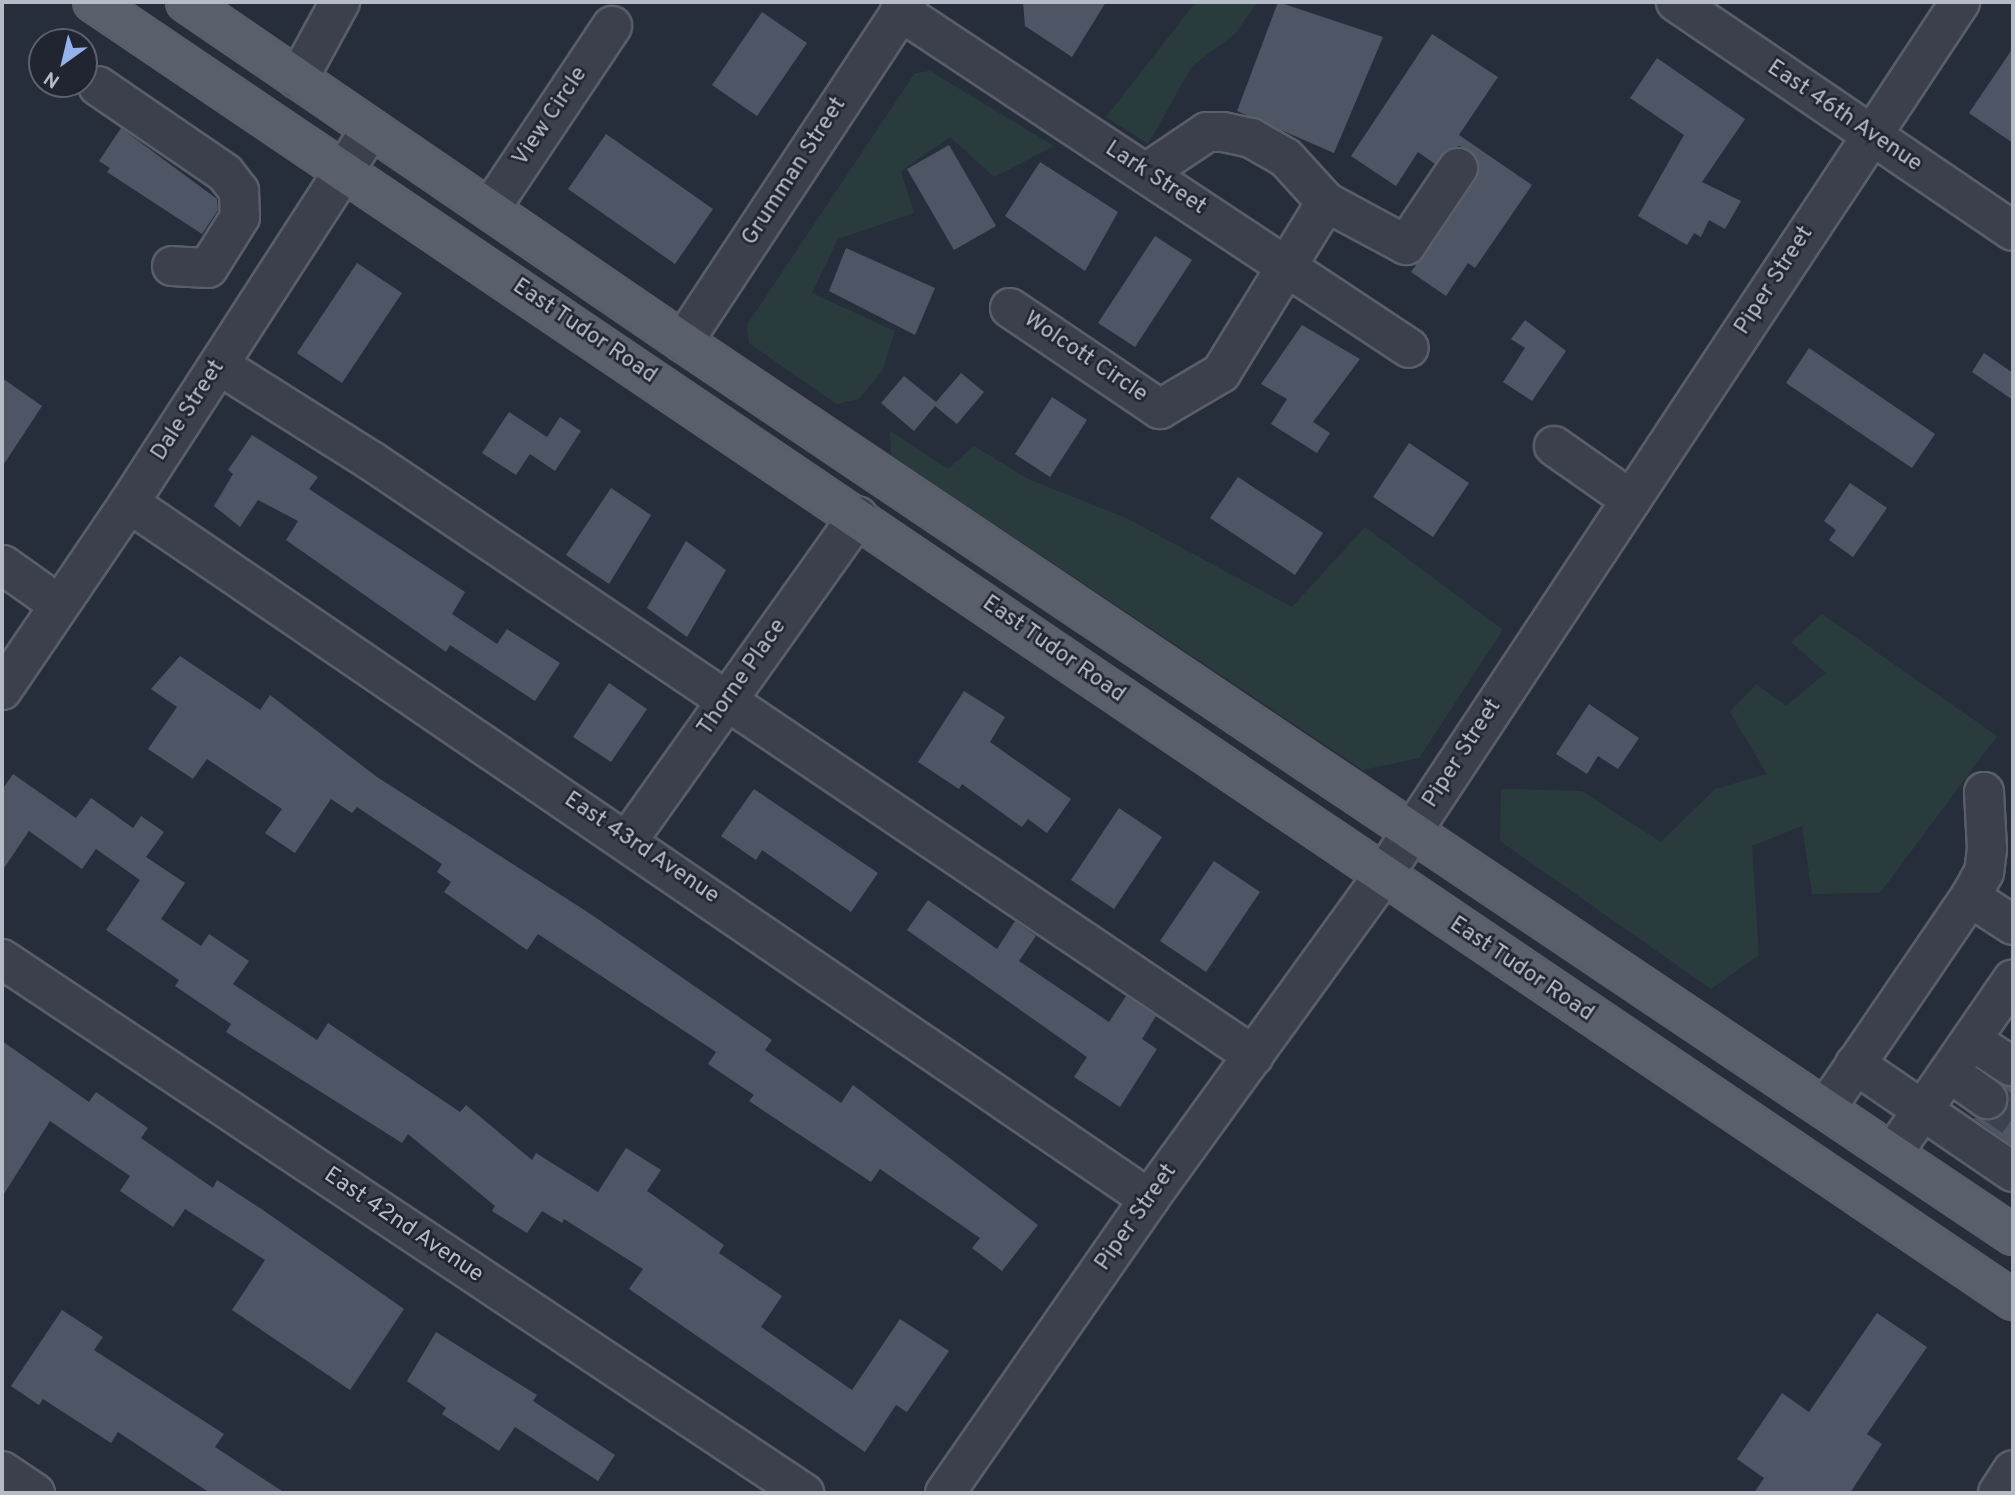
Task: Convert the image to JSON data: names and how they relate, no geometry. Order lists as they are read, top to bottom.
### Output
{
  "streets": {
    "main road": ["East Tudor Road"],
    "street": [
      "View Circle",
      "East 46th Avenue",
      "Grumman Street",
      "Lark Street",
      "Piper Street",
      "Wolcott Circle",
      "Dale Street",
      "Thorne Place",
      "East 43rd Avenue",
      "East 42nd Avenue"
    ]
  },
  "crossings": [
    ["View Circle", "East Tudor Road"],
    ["East 46th Avenue", "Piper Street"],
    ["Grumman Street", "Lark Street"],
    ["Grumman Street", "East Tudor Road"],
    ["Lark Street", "Wolcott Circle"],
    ["Piper Street", "East Tudor Road"],
    ["Piper Street", "East 43rd Avenue"],
    ["East Tudor Road", "Dale Street"],
    ["East Tudor Road", "Thorne Place"],
    ["Dale Street", "East 43rd Avenue"],
    ["Thorne Place", "East 43rd Avenue"]
  ],
  "north": "bottom left"
}
